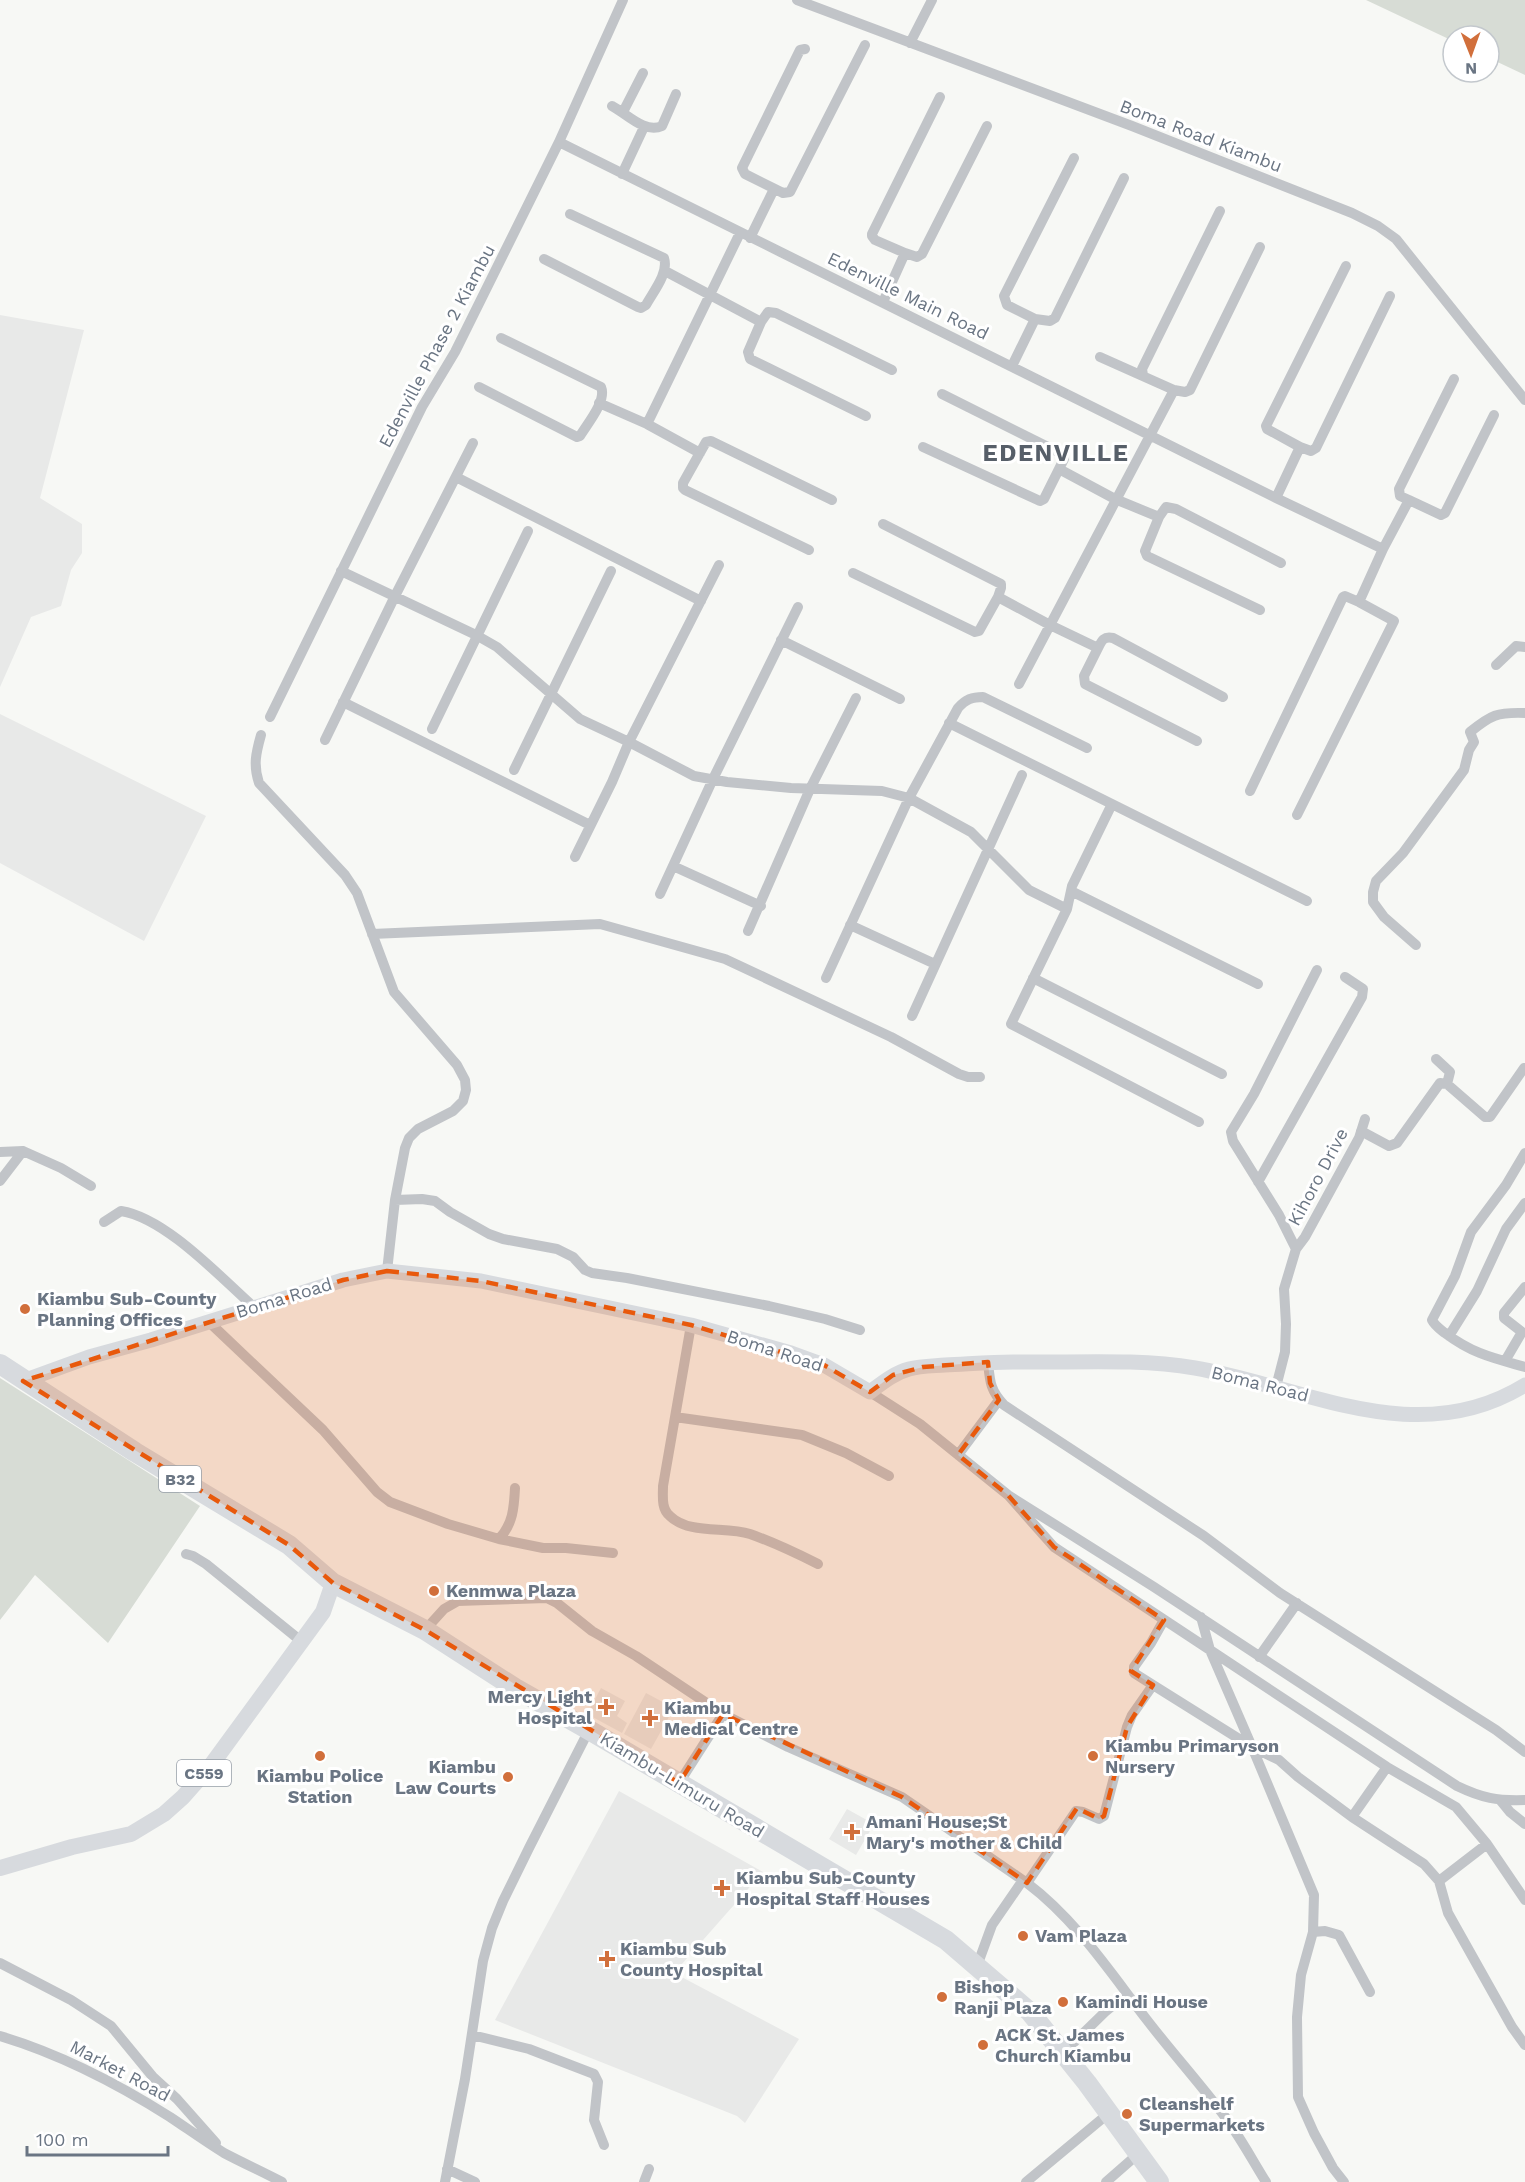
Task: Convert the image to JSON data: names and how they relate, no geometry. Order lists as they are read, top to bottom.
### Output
{
  "streets": {
    "highway": ["B32", "Kiambu-Limuru Road"],
    "main road": ["Boma Road", "C559"],
    "street": [
      "Boma Road Kiambu",
      "Edenville Main Road",
      "Edenville Phase 2 Kiambu",
      "Kihoro Drive",
      "Market Road"
    ]
  },
  "crossings": [
    ["Edenville Main Road", "Edenville Phase 2 Kiambu"],
    ["Kihoro Drive", "Boma Road"],
    ["Boma Road", "B32"],
    ["Boma Road", "Kiambu-Limuru Road"],
    ["B32", "Kiambu-Limuru Road"],
    ["C559", "Kiambu-Limuru Road"]
  ],
  "districts": ["EDENVILLE"],
  "places": {
    "other": [
      "Kiambu Sub-County Planning Offices",
      "Kenmwa Plaza",
      "Kiambu Police Station",
      "Kiambu Primaryson Nursery",
      "Kiambu Law Courts",
      "Vam Plaza",
      "Bishop Ranji Plaza",
      "Kamindi House",
      "ACK St. James Church Kiambu",
      "Cleanshelf Supermarkets"
    ],
    "health": [
      "Mercy Light Hospital",
      "Kiambu Medical Centre",
      "Amani House;St Mary's mother & Child",
      "Kiambu Sub-County Hospital Staff Houses",
      "Kiambu Sub County Hospital"
    ]
  },
  "scale_bar": "100 m",
  "north": "bottom"
}
